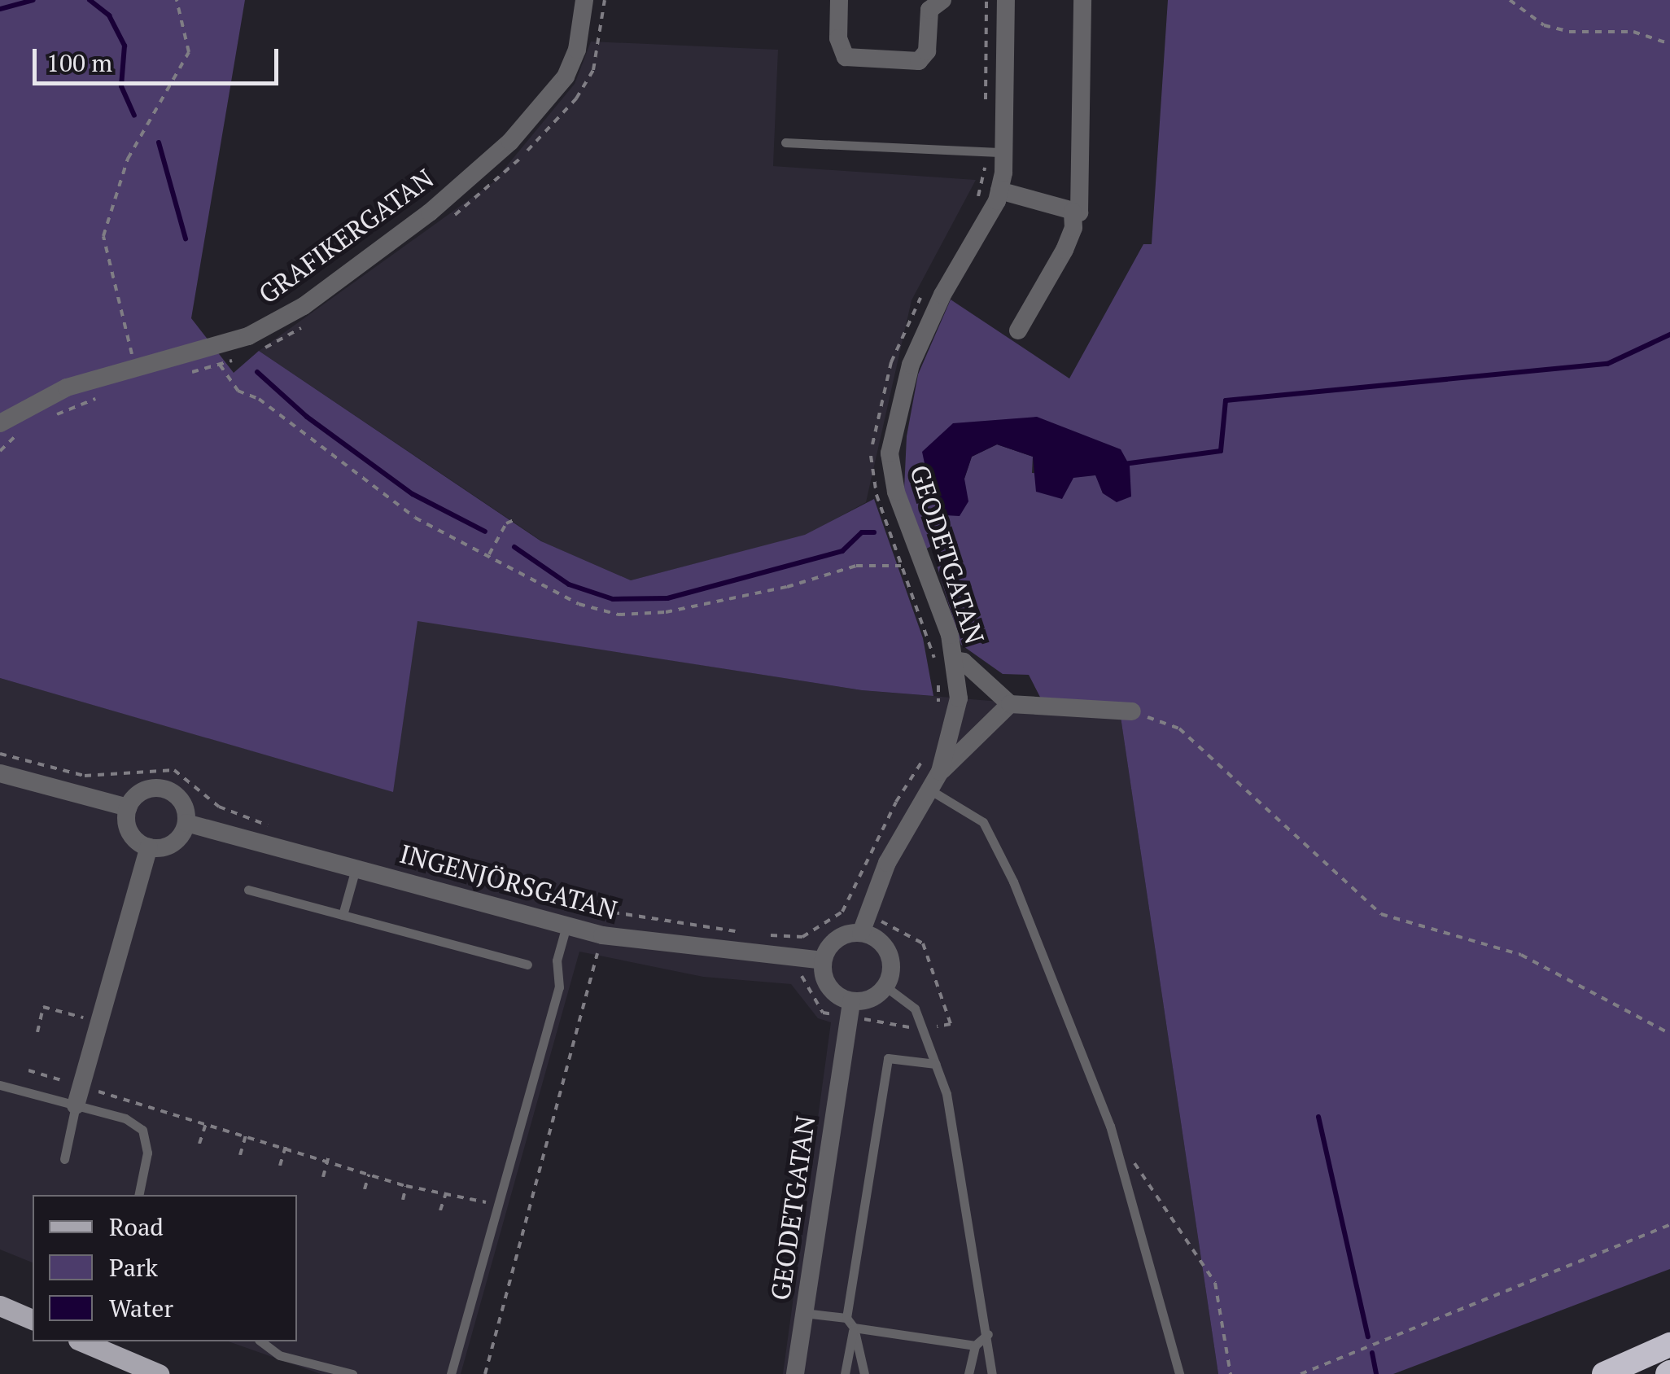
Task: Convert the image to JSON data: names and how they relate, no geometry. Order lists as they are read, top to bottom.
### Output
{
  "streets": {
    "street": ["GRAFIKERGATAN", "GEODETGATAN", "INGENJÖRSGATAN"]
  },
  "crossings": [
    ["GEODETGATAN", "INGENJÖRSGATAN"]
  ],
  "legend": ["Road", "Park", "Water"],
  "scale_bar": "100 m"
}
